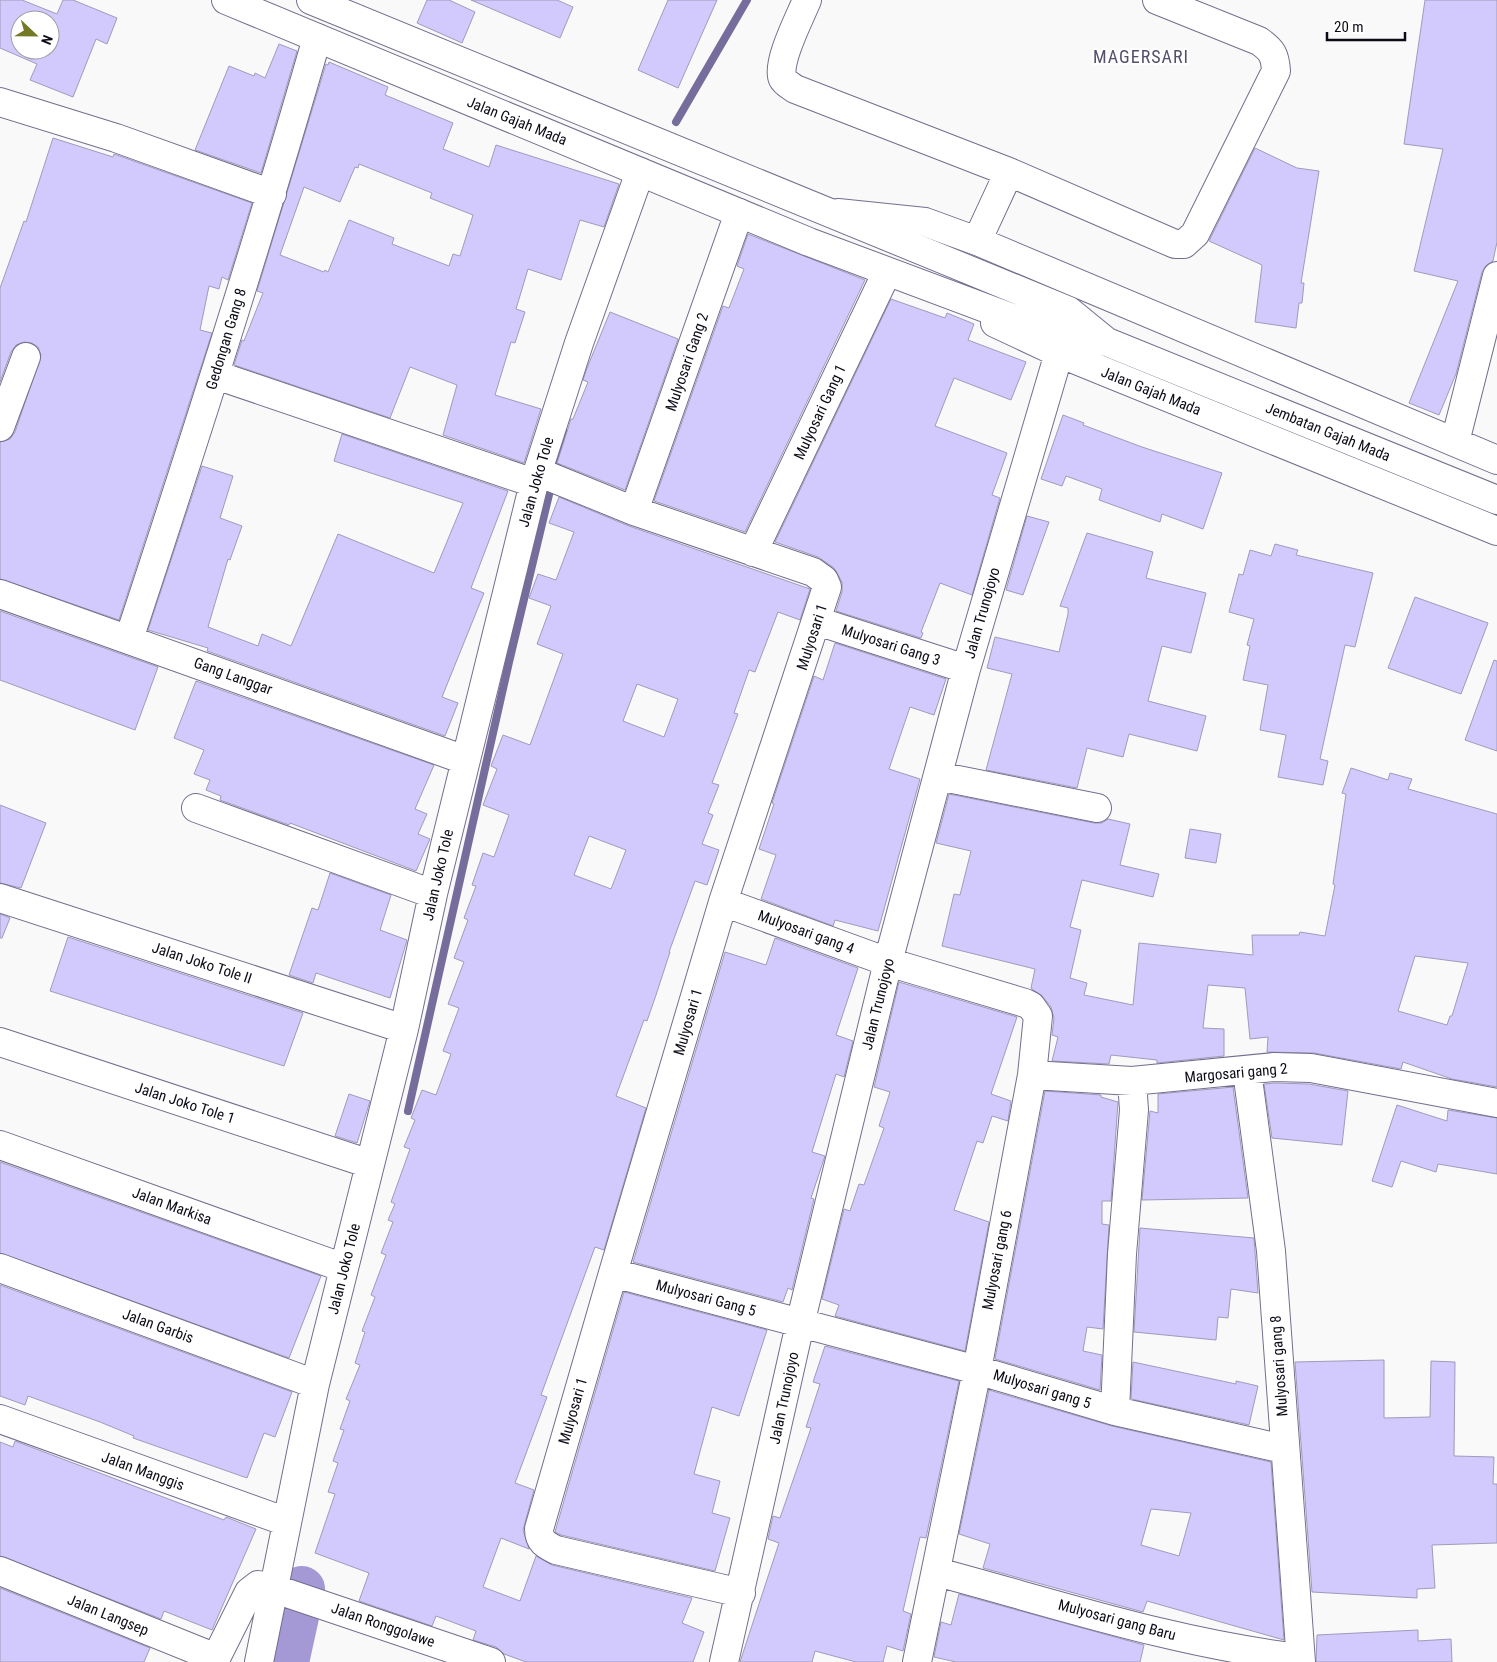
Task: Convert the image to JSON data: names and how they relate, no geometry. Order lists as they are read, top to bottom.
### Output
{
  "streets": {
    "street": [
      "Jalan Gajah Mada",
      "Gedongan Gang 8",
      "Mulyosari Gang 2",
      "Mulyosari Gang 1",
      "Jembatan Gajah Mada",
      "Jalan Joko Tole",
      "Jalan Trunojoyo",
      "Mulyosari 1",
      "Mulyosari Gang 3",
      "Gang Langgar",
      "Mulyosari gang 4",
      "Jalan Joko Tole II",
      "Margosari gang 2",
      "Jalan Joko Tole 1",
      "Jalan Markisa",
      "Mulyosari gang 6",
      "Mulyosari Gang 5",
      "Jalan Garbis",
      "Mulyosari gang 8",
      "Mulyosari gang 5",
      "Jalan Manggis",
      "Jalan Langsep",
      "Mulyosari gang Baru",
      "Jalan Ronggolawe"
    ]
  },
  "crossings": [
    ["Jalan Gajah Mada", "Gedongan Gang 8"],
    ["Jalan Gajah Mada", "Mulyosari Gang 2"],
    ["Jalan Gajah Mada", "Mulyosari Gang 1"],
    ["Jalan Gajah Mada", "Jembatan Gajah Mada"],
    ["Jalan Gajah Mada", "Jalan Joko Tole"],
    ["Jalan Gajah Mada", "Jalan Trunojoyo"],
    ["Gedongan Gang 8", "Mulyosari 1"],
    ["Gedongan Gang 8", "Gang Langgar"],
    ["Mulyosari Gang 2", "Mulyosari 1"],
    ["Mulyosari Gang 1", "Mulyosari 1"],
    ["Jalan Joko Tole", "Mulyosari 1"],
    ["Jalan Joko Tole", "Gang Langgar"],
    ["Jalan Joko Tole", "Jalan Joko Tole II"],
    ["Jalan Joko Tole", "Jalan Joko Tole 1"],
    ["Jalan Joko Tole", "Jalan Markisa"],
    ["Jalan Joko Tole", "Jalan Garbis"],
    ["Jalan Joko Tole", "Jalan Manggis"],
    ["Jalan Joko Tole", "Jalan Ronggolawe"],
    ["Jalan Trunojoyo", "Mulyosari 1"],
    ["Jalan Trunojoyo", "Mulyosari Gang 3"],
    ["Jalan Trunojoyo", "Mulyosari gang 4"],
    ["Jalan Trunojoyo", "Mulyosari gang 6"],
    ["Jalan Trunojoyo", "Mulyosari Gang 5"],
    ["Jalan Trunojoyo", "Mulyosari gang 5"],
    ["Mulyosari 1", "Mulyosari Gang 3"],
    ["Mulyosari 1", "Mulyosari gang 4"],
    ["Mulyosari 1", "Mulyosari Gang 5"],
    ["Mulyosari gang 4", "Mulyosari gang 6"],
    ["Margosari gang 2", "Mulyosari gang 6"],
    ["Margosari gang 2", "Mulyosari gang 8"],
    ["Mulyosari gang 6", "Mulyosari gang 5"],
    ["Mulyosari gang 6", "Mulyosari gang Baru"],
    ["Mulyosari Gang 5", "Mulyosari gang 5"],
    ["Mulyosari gang 8", "Mulyosari gang 5"],
    ["Mulyosari gang 8", "Mulyosari gang Baru"]
  ],
  "districts": ["MAGERSARI"],
  "scale_bar": "20 m",
  "north": "right"
}
